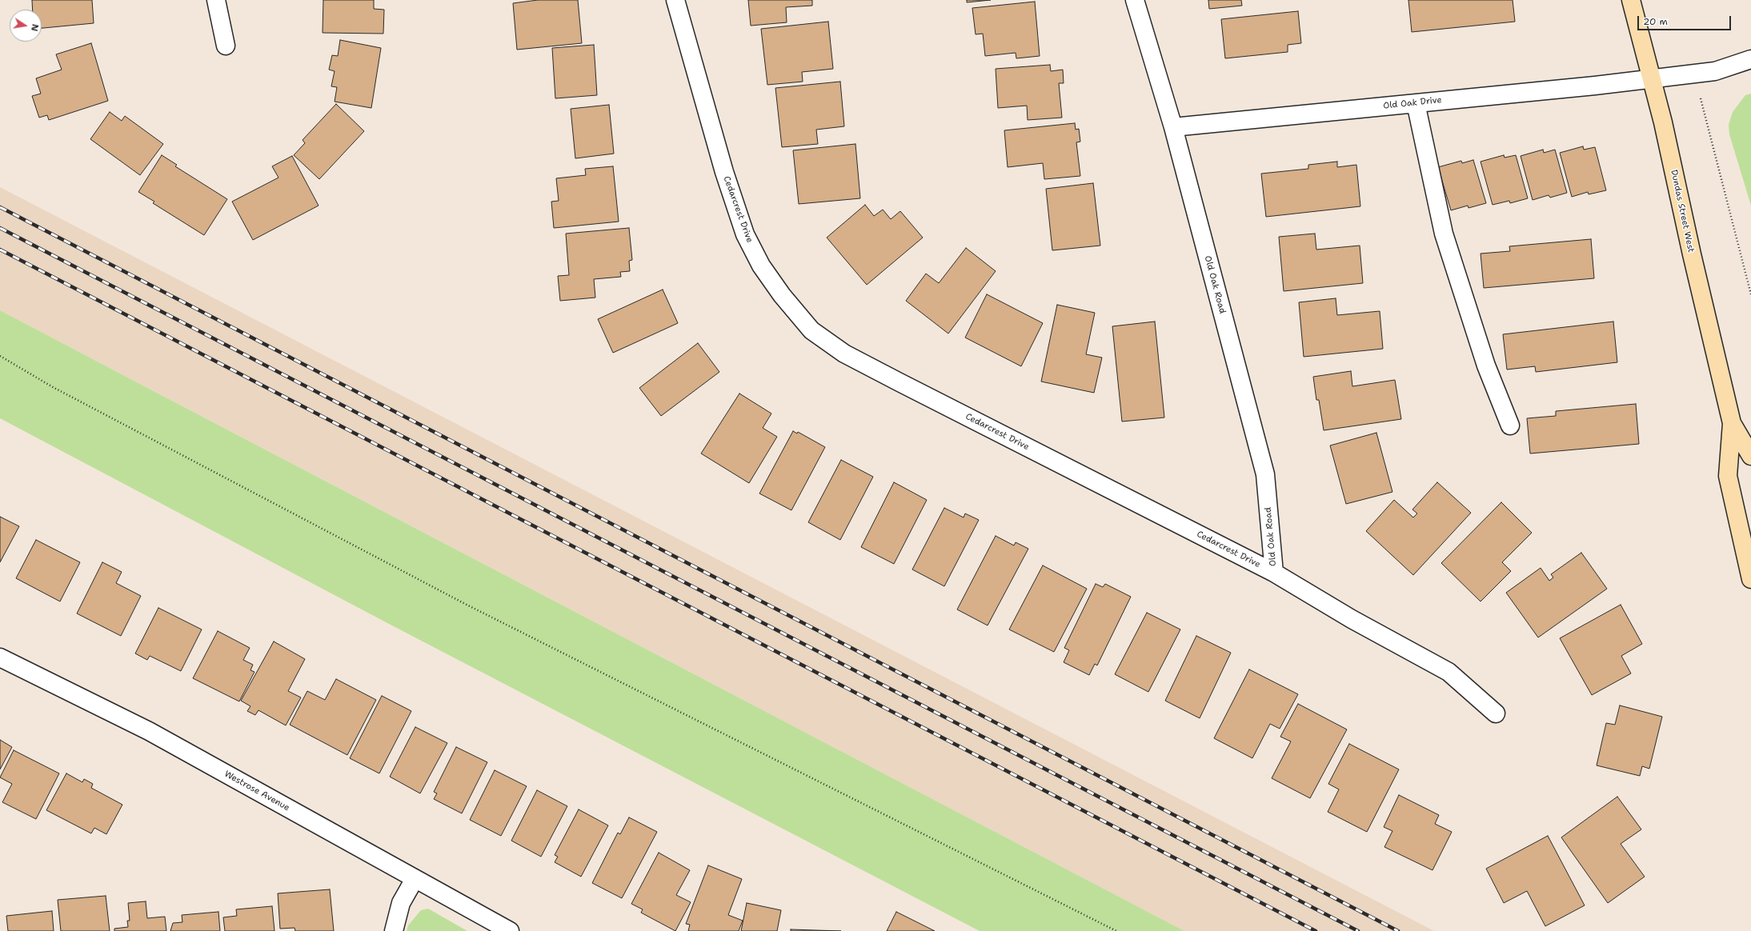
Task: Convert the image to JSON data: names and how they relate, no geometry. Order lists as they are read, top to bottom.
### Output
{
  "streets": {
    "main road": ["Dundas Street West"],
    "street": [
      "Old Oak Drive",
      "Cedarcrest Drive",
      "Old Oak Road",
      "Westrose Avenue"
    ]
  },
  "crossings": [
    ["Old Oak Drive", "Dundas Street West"],
    ["Old Oak Drive", "Old Oak Road"],
    ["Cedarcrest Drive", "Old Oak Road"]
  ],
  "scale_bar": "20 m",
  "north": "right"
}
